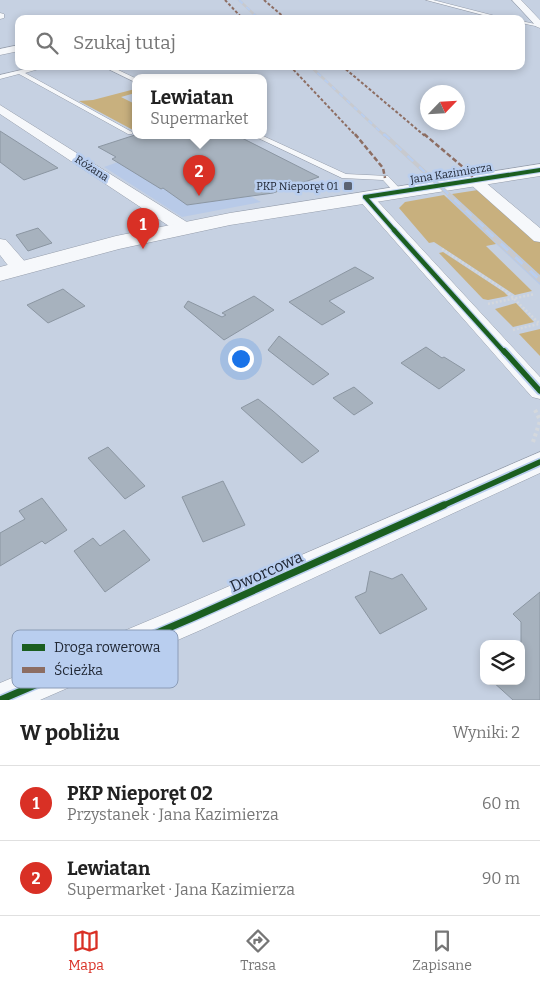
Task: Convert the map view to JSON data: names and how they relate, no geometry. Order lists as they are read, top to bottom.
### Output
{
  "streets": {
    "main road": ["Jana Kazimierza"],
    "street": ["Różana", "Dworcowa"]
  },
  "crossings": [
    ["Różana", "Jana Kazimierza"]
  ],
  "places": {
    "transit": ["PKP Nieporęt 01"]
  },
  "legend": ["Droga rowerowa", "Ścieżka"],
  "north": "top right",
  "page": {
    "search": "Szukaj tutaj",
    "popup": ["Lewiatan", "Supermarket"],
    "pins": ["2", "1"],
    "heading": ["W pobliżu", "Wyniki: 2"],
    "list": [
      {
        "mark": "1",
        "name": "PKP Nieporęt 02",
        "note": "Przystanek · Jana Kazimierza",
        "value": "60 m"
      },
      {
        "mark": "2",
        "name": "Lewiatan",
        "note": "Supermarket · Jana Kazimierza",
        "value": "90 m"
      }
    ],
    "nav": ["Mapa", "Trasa", "Zapisane"]
  }
}
